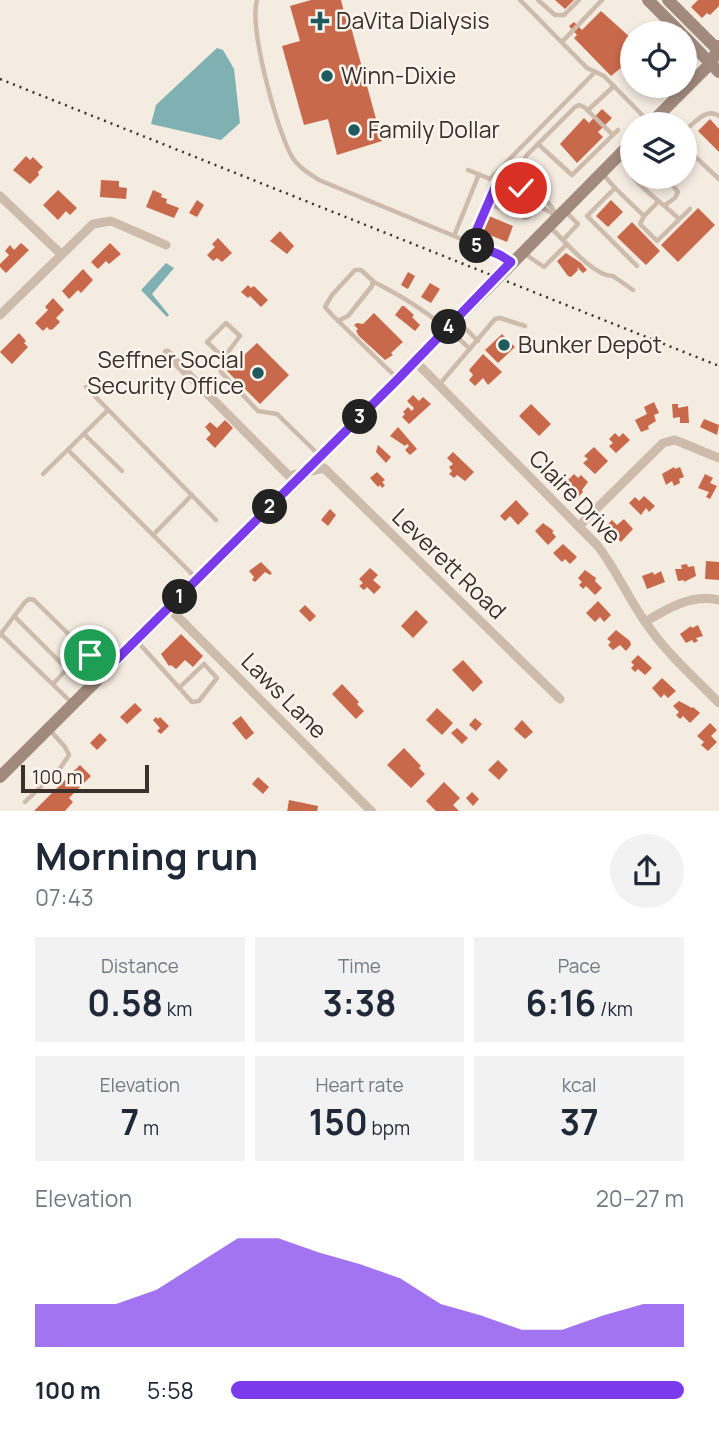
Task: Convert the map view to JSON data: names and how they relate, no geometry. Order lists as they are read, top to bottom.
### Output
{
  "streets": {
    "street": ["Claire Drive", "Leverett Road", "Laws Lane"]
  },
  "places": {
    "health": ["DaVita Dialysis"],
    "other": [
      "Winn-Dixie",
      "Family Dollar",
      "Bunker Depot",
      "Seffner Social Security Office"
    ]
  },
  "scale_bar": "100 m",
  "page": {
    "pins": [
      "5",
      "4",
      "3",
      "2",
      "1"
    ],
    "scale": "100 m",
    "heading": ["Morning run", "07:43"],
    "stats": [
      ["Distance", "0.58 km"],
      ["Time", "3:38"],
      ["Pace", "6:16 /km"],
      ["Elevation", "7 m"],
      ["Heart rate", "150 bpm"],
      ["kcal", "37"]
    ],
    "chart": ["Elevation", "20–27 m"],
    "list": [
      {
        "name": "100 m",
        "note": "5:58"
      }
    ]
  }
}
